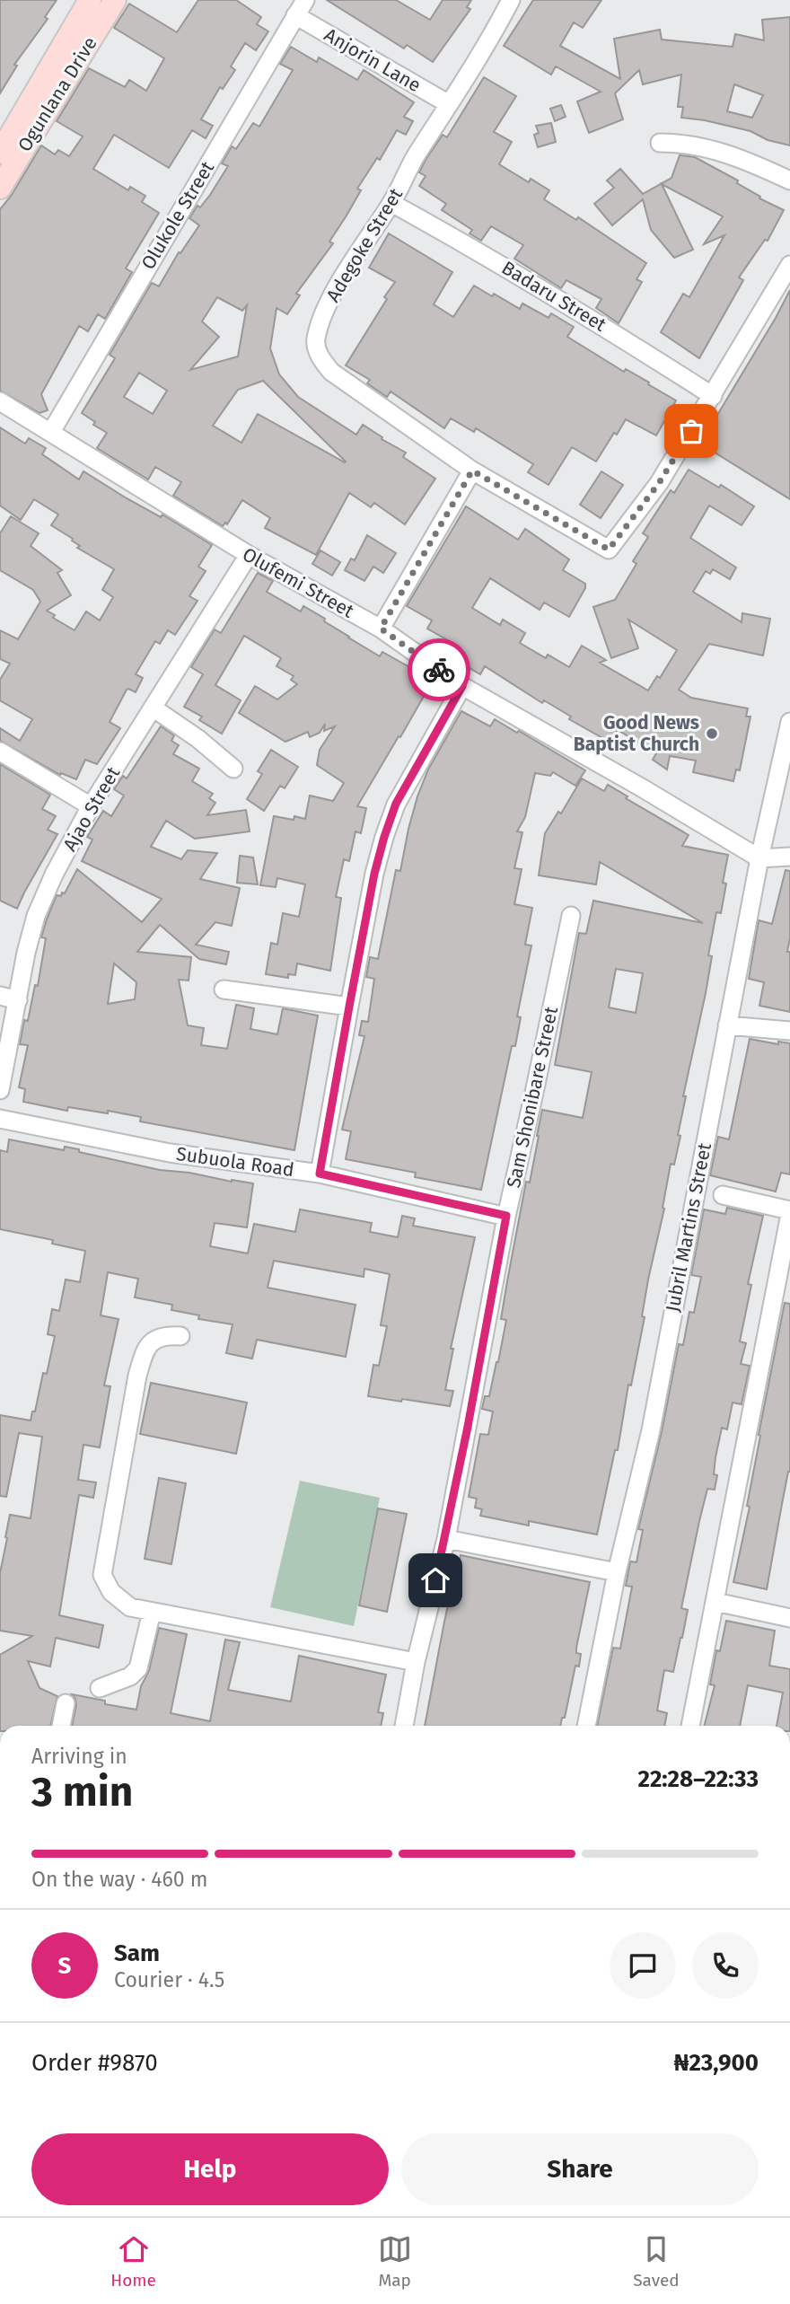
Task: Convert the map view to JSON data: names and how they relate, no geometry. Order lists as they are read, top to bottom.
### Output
{
  "streets": {
    "main road": ["Ogunlana Drive"],
    "street": [
      "Anjorin Lane",
      "Olukole Street",
      "Adegoke Street",
      "Badaru Street",
      "Olufemi Street",
      "Ajao Street",
      "Sam Shonibare Street",
      "Subuola Road",
      "Jubril Martins Street"
    ]
  },
  "crossings": [
    ["Anjorin Lane", "Olukole Street"],
    ["Anjorin Lane", "Adegoke Street"],
    ["Olukole Street", "Olufemi Street"],
    ["Adegoke Street", "Badaru Street"],
    ["Olufemi Street", "Ajao Street"],
    ["Olufemi Street", "Jubril Martins Street"],
    ["Sam Shonibare Street", "Subuola Road"]
  ],
  "places": ["Good News Baptist Church"],
  "page": {
    "heading": ["3 min", "Arriving in", "22:28–22:33"],
    "panel": [
      "Sam",
      "Courier · 4.5",
      "Order #9870",
      "₦23,900"
    ],
    "bar": "On the way · 460 m",
    "round": "S",
    "buttons": ["Help", "Share"],
    "tabs": ["Home", "Map", "Saved"]
  }
}
